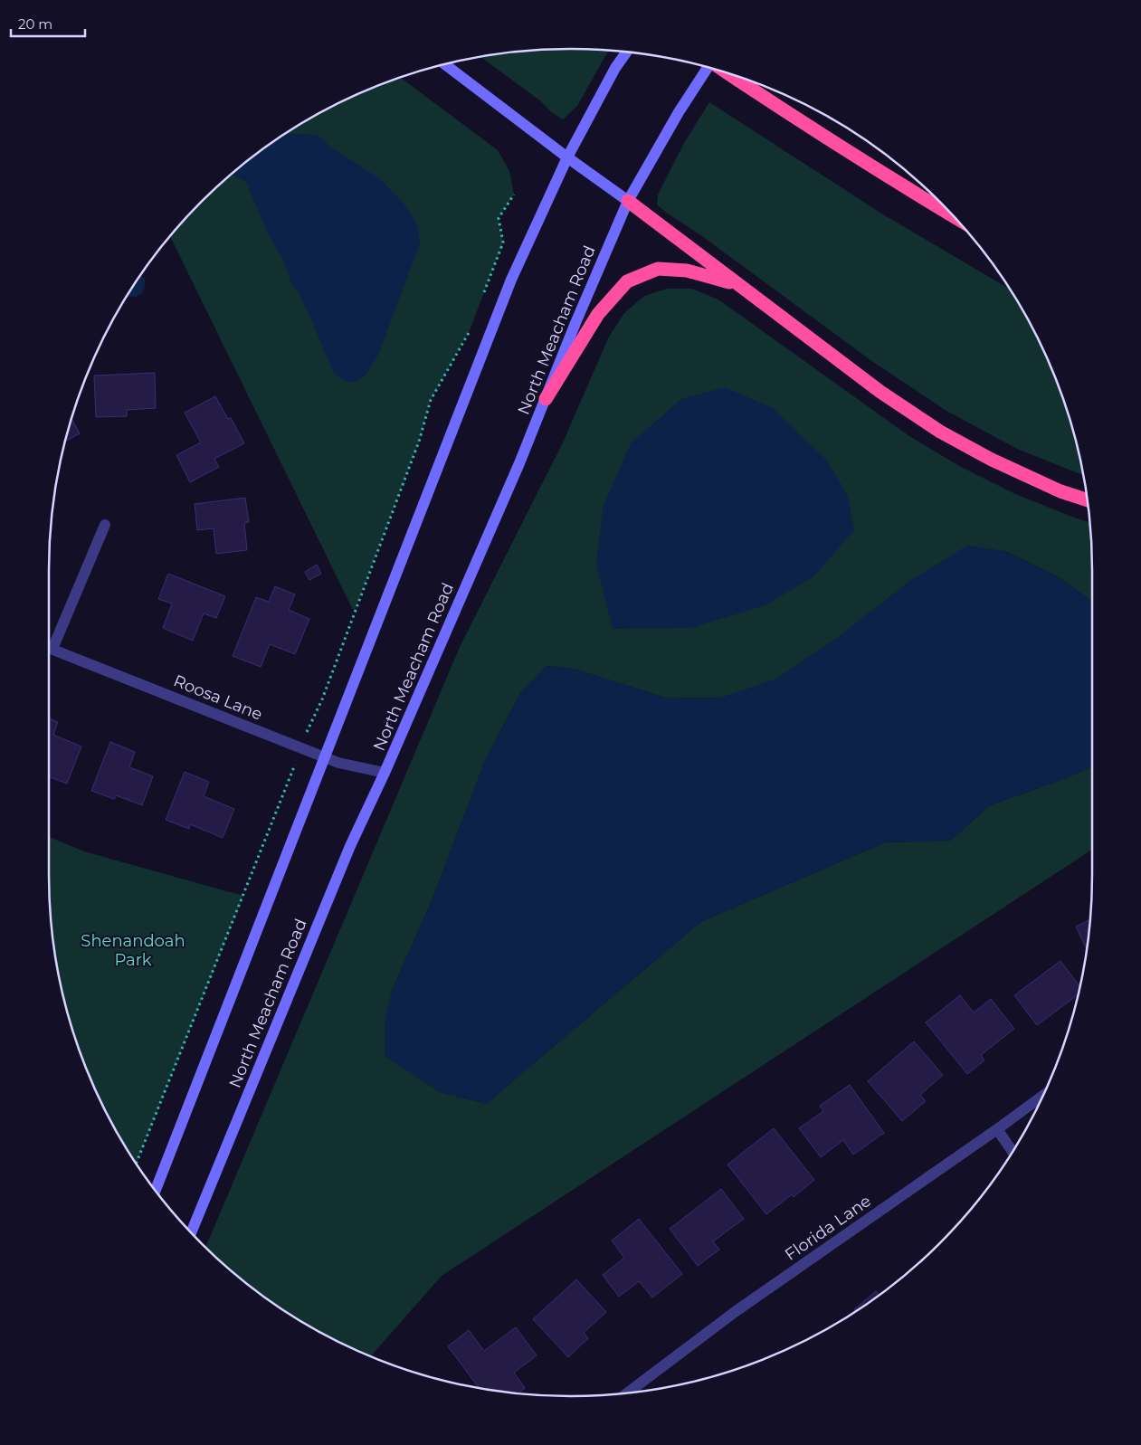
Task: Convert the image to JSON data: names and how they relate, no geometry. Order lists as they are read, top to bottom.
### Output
{
  "streets": {
    "main road": ["North Meacham Road"],
    "street": ["Roosa Lane", "Florida Lane"]
  },
  "crossings": [
    ["North Meacham Road", "Roosa Lane"]
  ],
  "parks": ["Shenandoah Park"],
  "scale_bar": "20 m"
}
